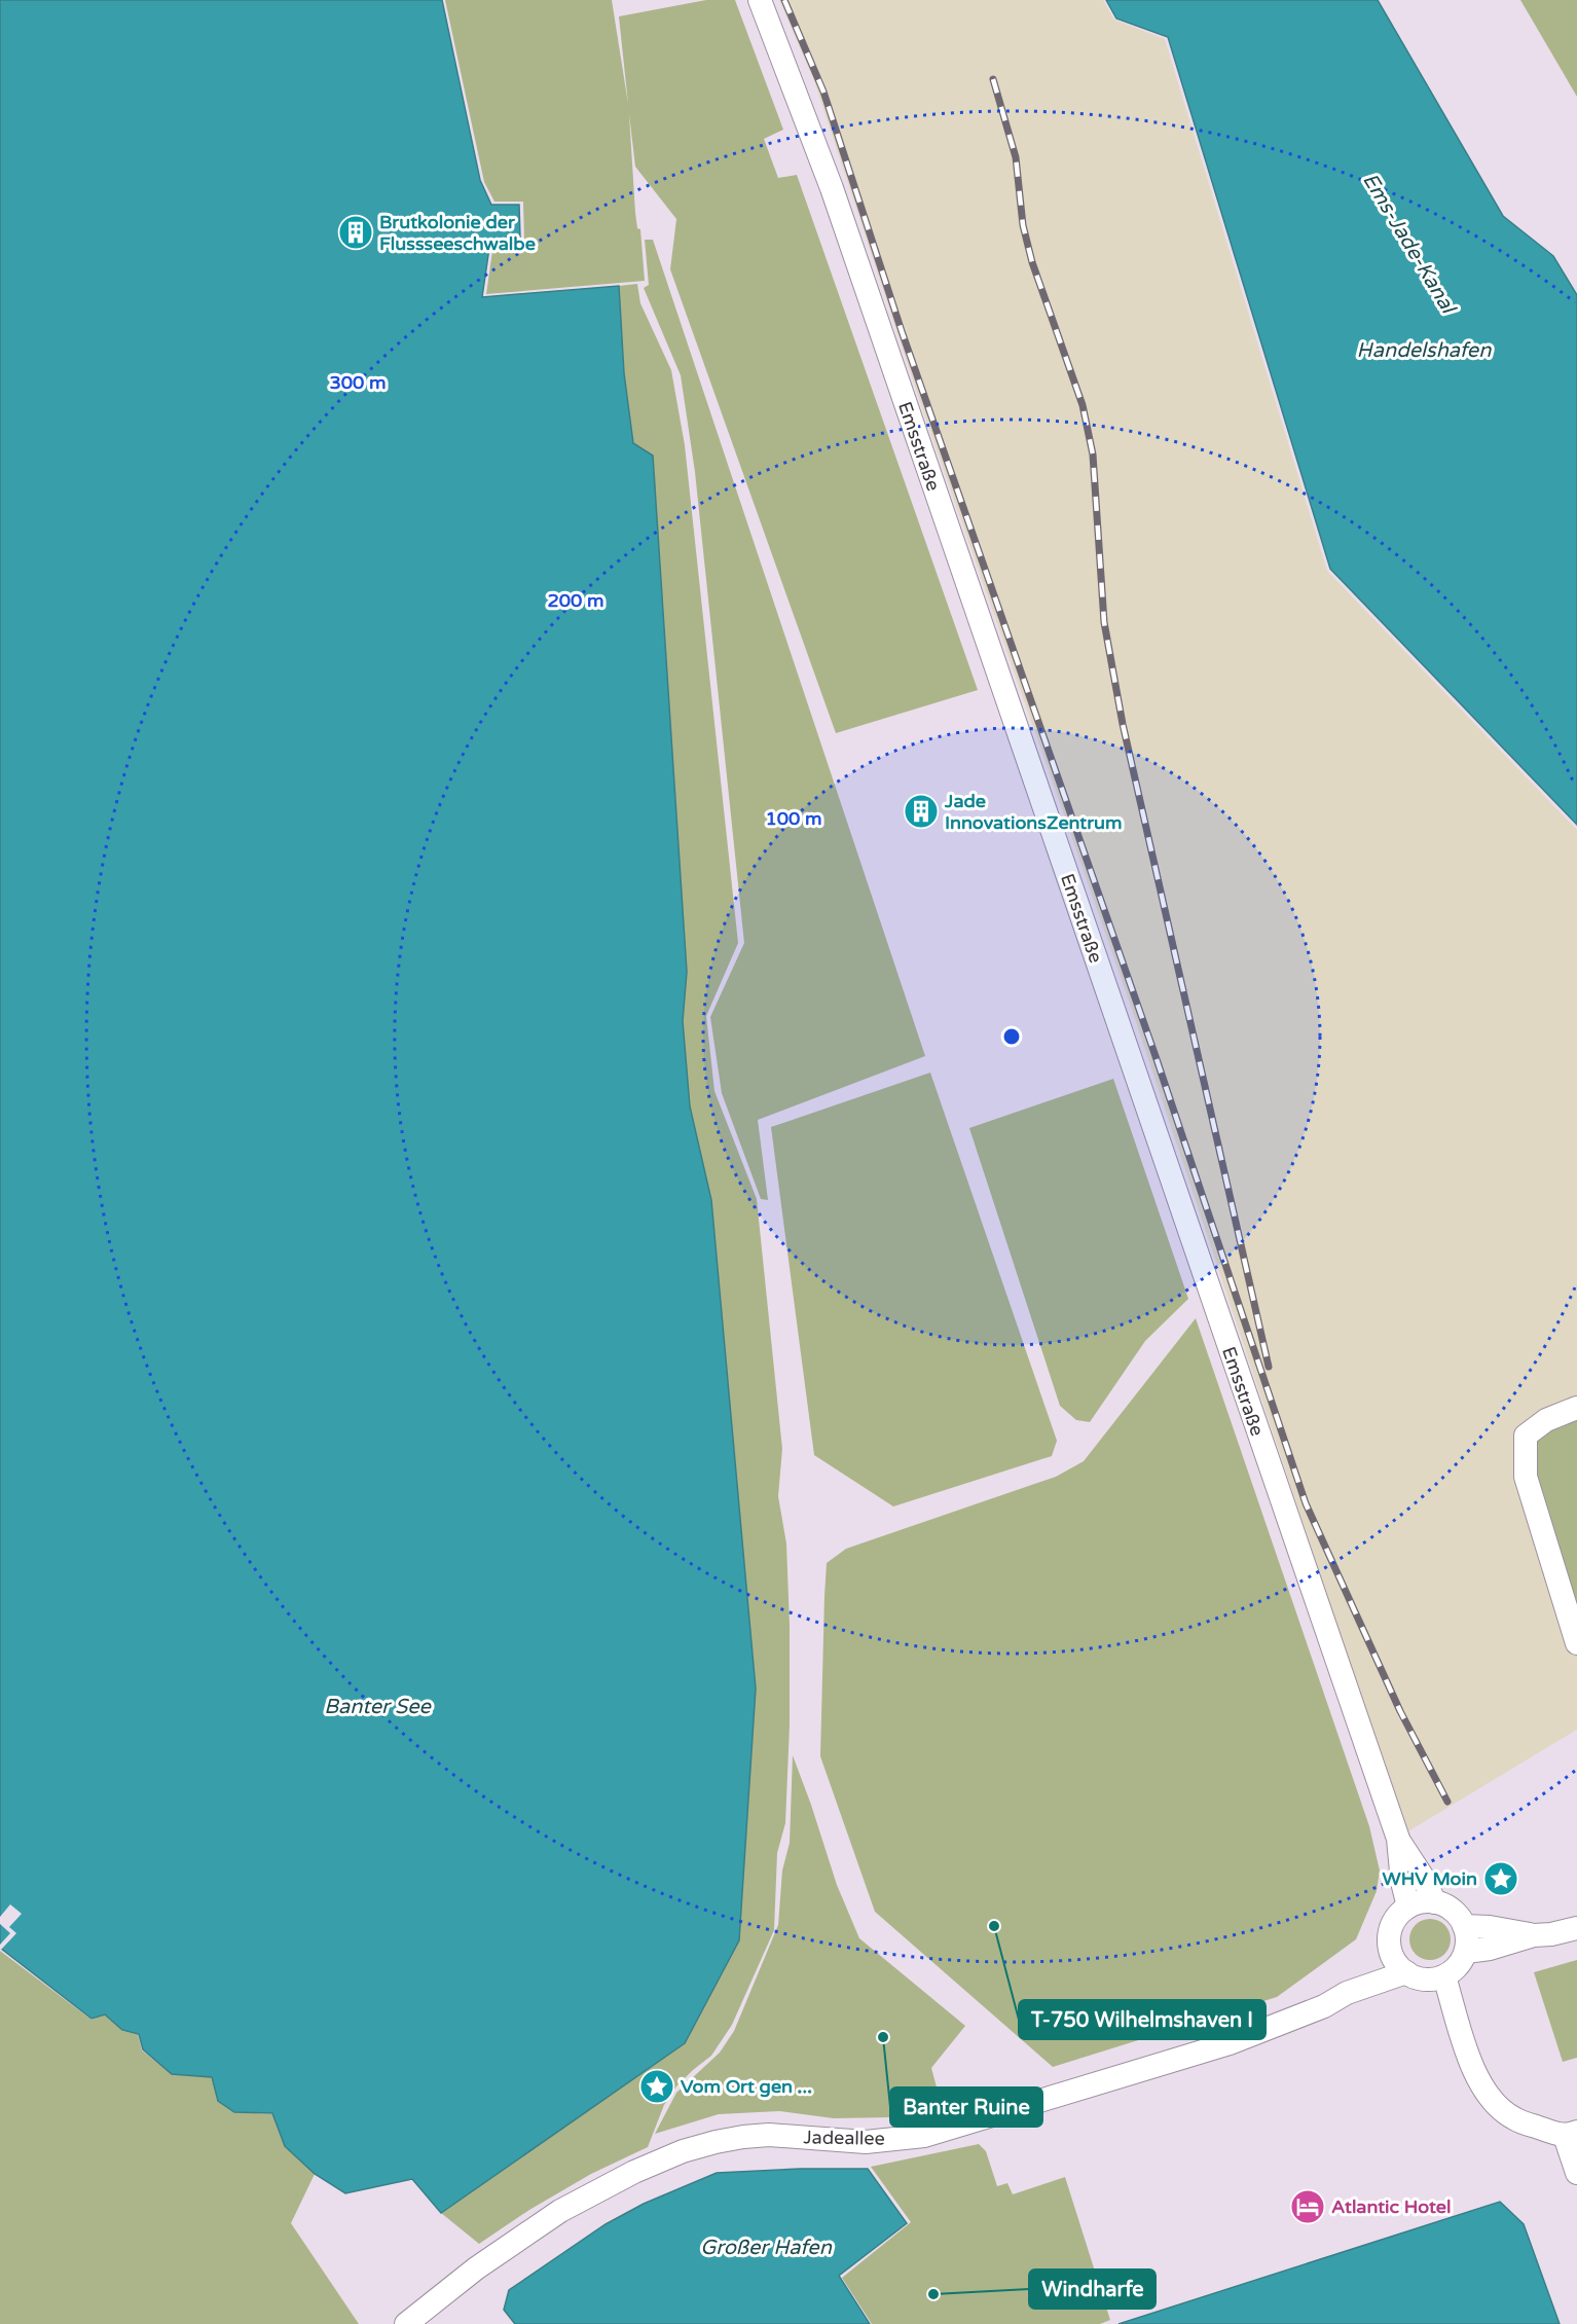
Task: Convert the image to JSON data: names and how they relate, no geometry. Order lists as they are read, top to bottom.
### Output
{
  "streets": {
    "street": ["Emsstraße", "Jadeallee"]
  },
  "crossings": [
    ["Emsstraße", "Jadeallee"]
  ],
  "water": [
    "Ems-Jade-Kanal",
    "Handelshafen",
    "Banter See",
    "Großer Hafen"
  ],
  "places": {
    "building": ["Brutkolonie der Flussseeschwalbe", "Jade InnovationsZentrum"],
    "place": ["WHV Moin", "Vom Ort gen ..."],
    "other": ["T-750 Wilhelmshaven I", "Banter Ruine", "Windharfe"],
    "hotel": ["Atlantic Hotel"]
  },
  "rings": ["300 m", "200 m", "100 m"]
}
